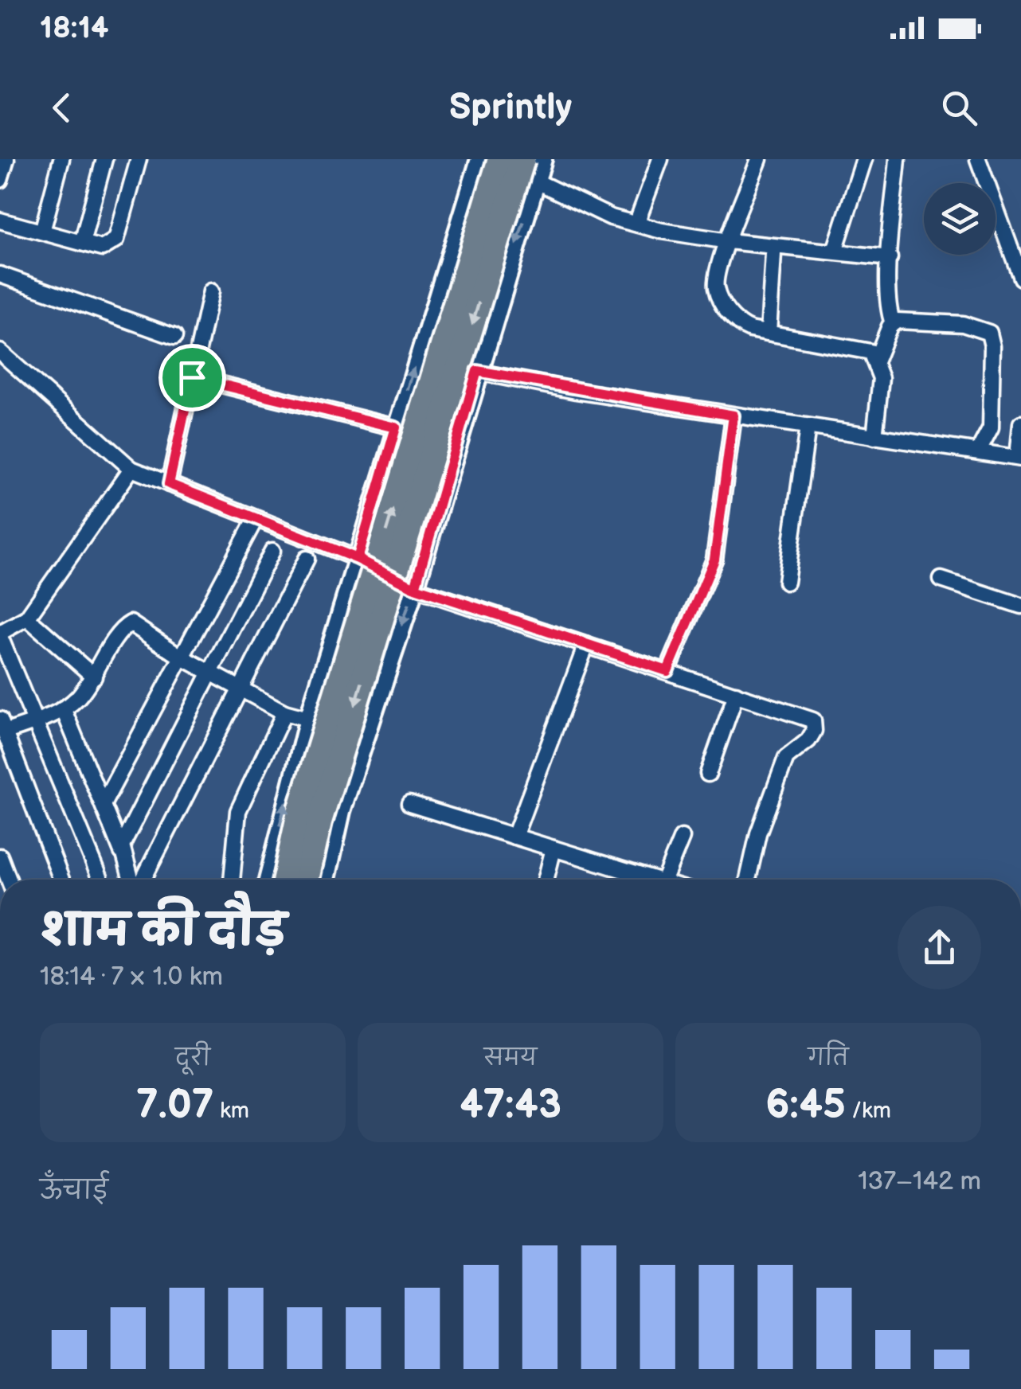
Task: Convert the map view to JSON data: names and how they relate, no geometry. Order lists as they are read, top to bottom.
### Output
{
  "page": {
    "status": "18:14",
    "header": "Sprintly",
    "heading": ["शाम की दौड़", "18:14 · 7 × 1.0 km"],
    "stats": [
      ["दूरी", "7.07 km"],
      ["समय", "47:43"],
      ["गति", "6:45 /km"]
    ],
    "chart": ["ऊँचाई", "137–142 m"]
  }
}
